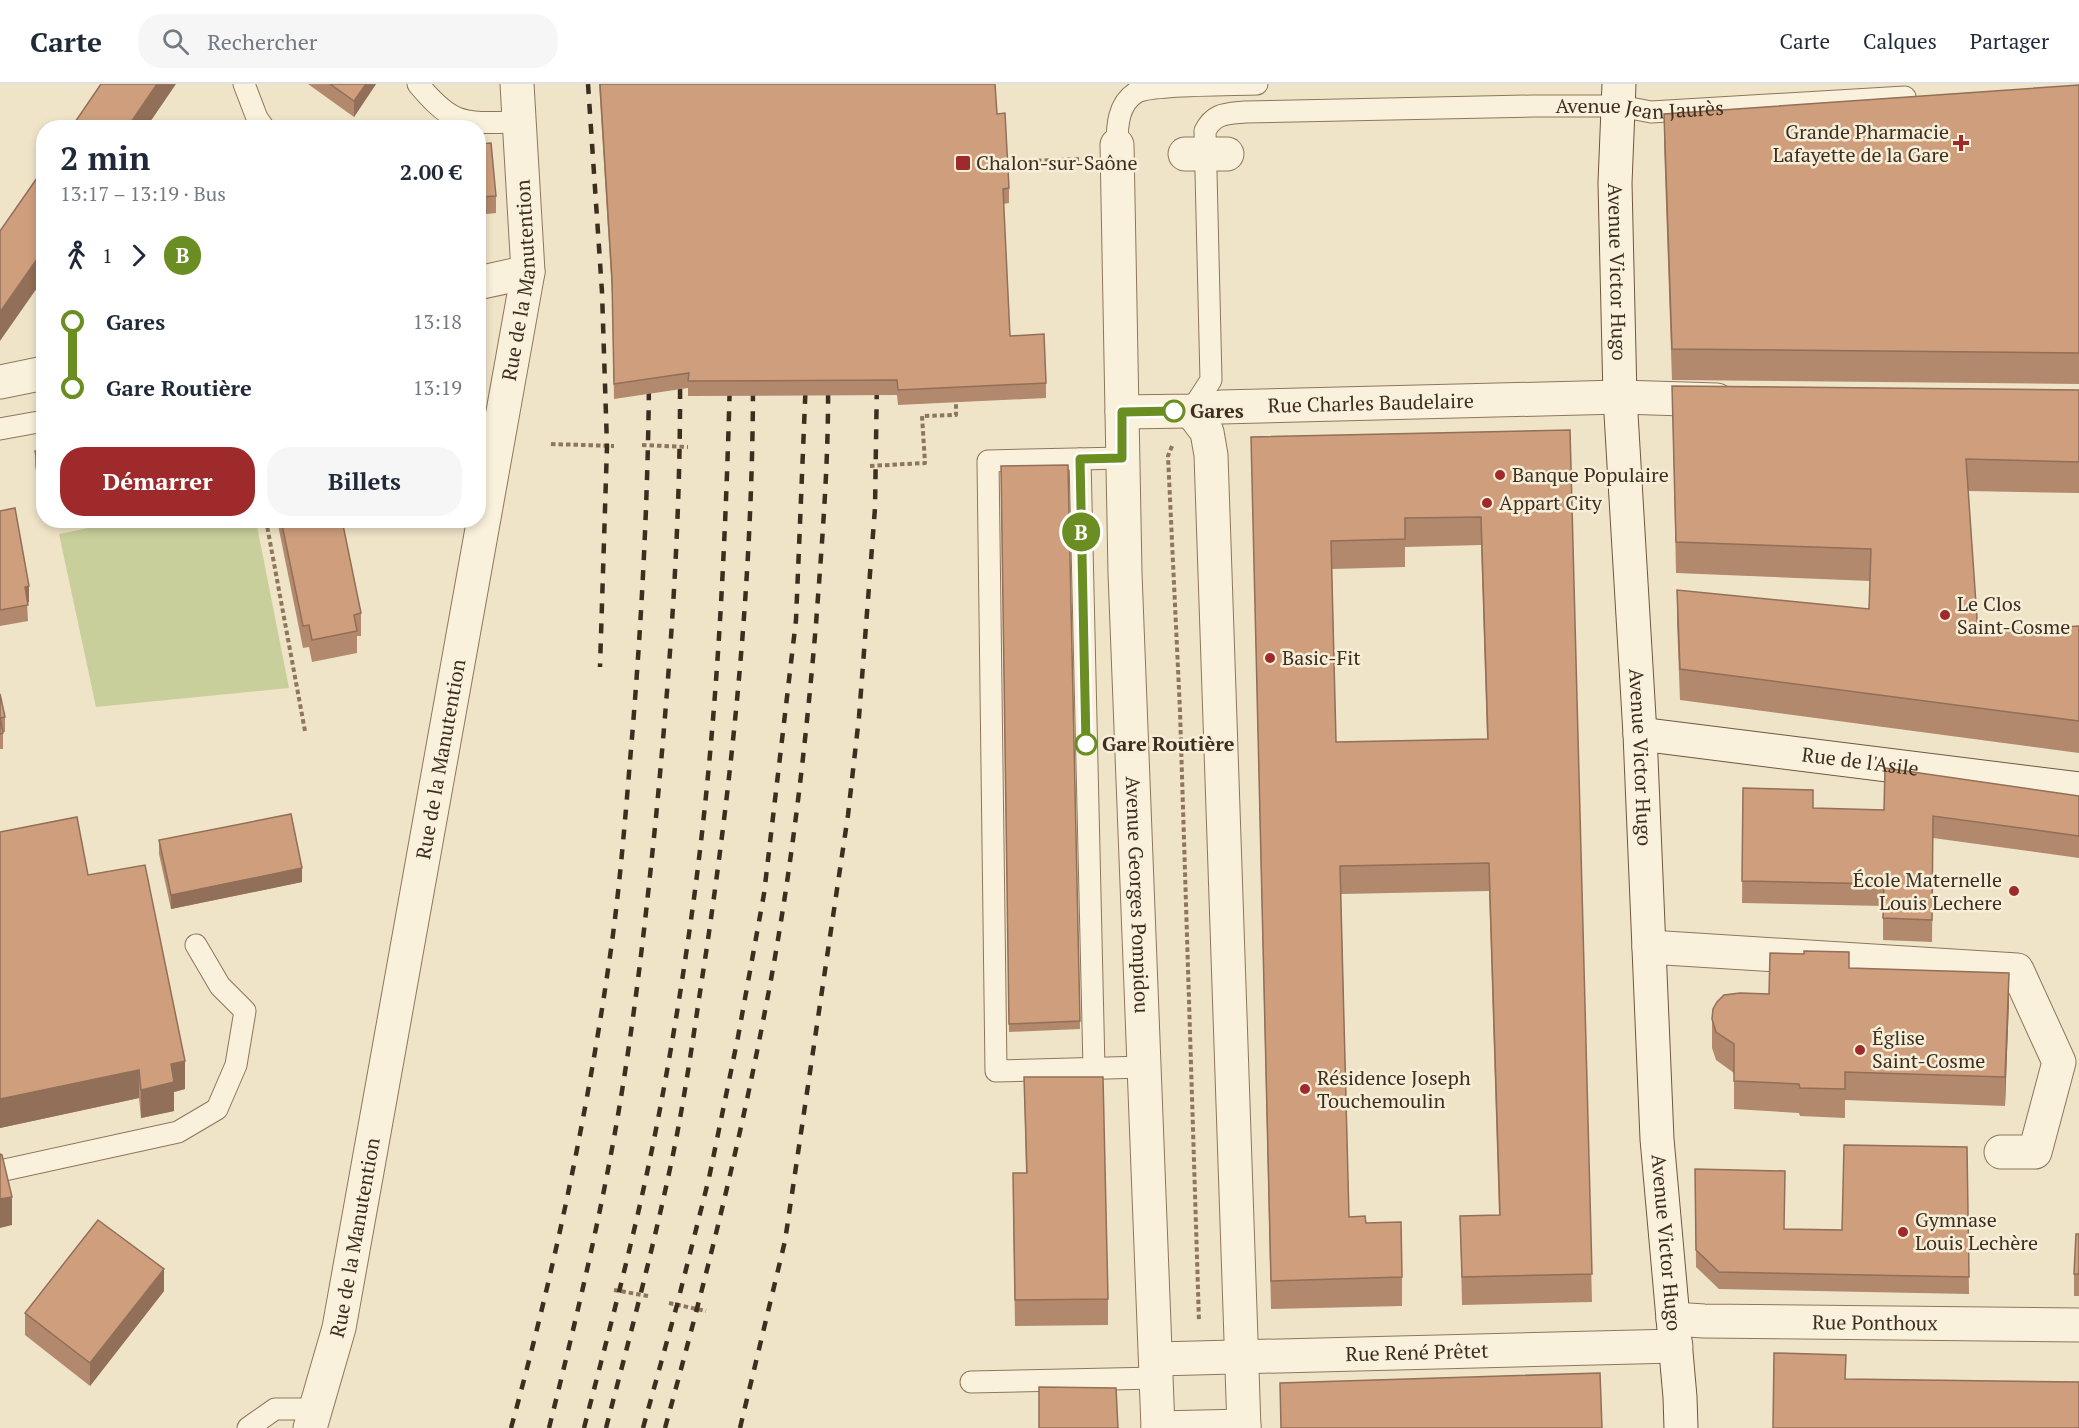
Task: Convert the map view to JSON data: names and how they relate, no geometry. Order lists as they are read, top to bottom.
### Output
{
  "streets": {
    "street": [
      "Avenue Victor Hugo",
      "Rue de la Manutention",
      "Rue Charles Baudelaire",
      "Rue de l'Asile",
      "Avenue Georges Pompidou",
      "Rue Ponthoux",
      "Rue René Prêtet"
    ],
    "lane": ["Avenue Jean Jaurès"]
  },
  "crossings": [
    ["Avenue Jean Jaurès", "Avenue Victor Hugo"],
    ["Avenue Jean Jaurès", "Rue Charles Baudelaire"],
    ["Avenue Victor Hugo", "Rue Charles Baudelaire"],
    ["Avenue Victor Hugo", "Rue de l'Asile"],
    ["Avenue Victor Hugo", "Rue Ponthoux"],
    ["Avenue Victor Hugo", "Rue René Prêtet"],
    ["Rue Charles Baudelaire", "Avenue Georges Pompidou"],
    ["Avenue Georges Pompidou", "Rue René Prêtet"],
    ["Rue Ponthoux", "Rue René Prêtet"]
  ],
  "places": {
    "health": ["Grande Pharmacie Lafayette de la Gare"],
    "transit": ["Chalon-sur-Saône"],
    "other": [
      "Gares",
      "Banque Populaire",
      "Appart City",
      "Le Clos Saint-Cosme",
      "Basic-Fit",
      "Gare Routière",
      "École Maternelle Louis Lechere",
      "Église Saint-Cosme",
      "Résidence Joseph Touchemoulin",
      "Gymnase Louis Lechère"
    ]
  },
  "lines": ["bus line B"],
  "page": {
    "header": "Carte",
    "search": "Rechercher",
    "nav": ["Carte", "Calques", "Partager"],
    "on_map": "B",
    "heading": ["2 min", "13:17 – 13:19 · Bus", "2.00 €"],
    "legs": ["1", "B"],
    "list": [
      {
        "name": "Gares",
        "value": "13:18"
      },
      {
        "name": "Gare Routière",
        "value": "13:19"
      }
    ],
    "buttons": ["Démarrer", "Billets"]
  }
}
